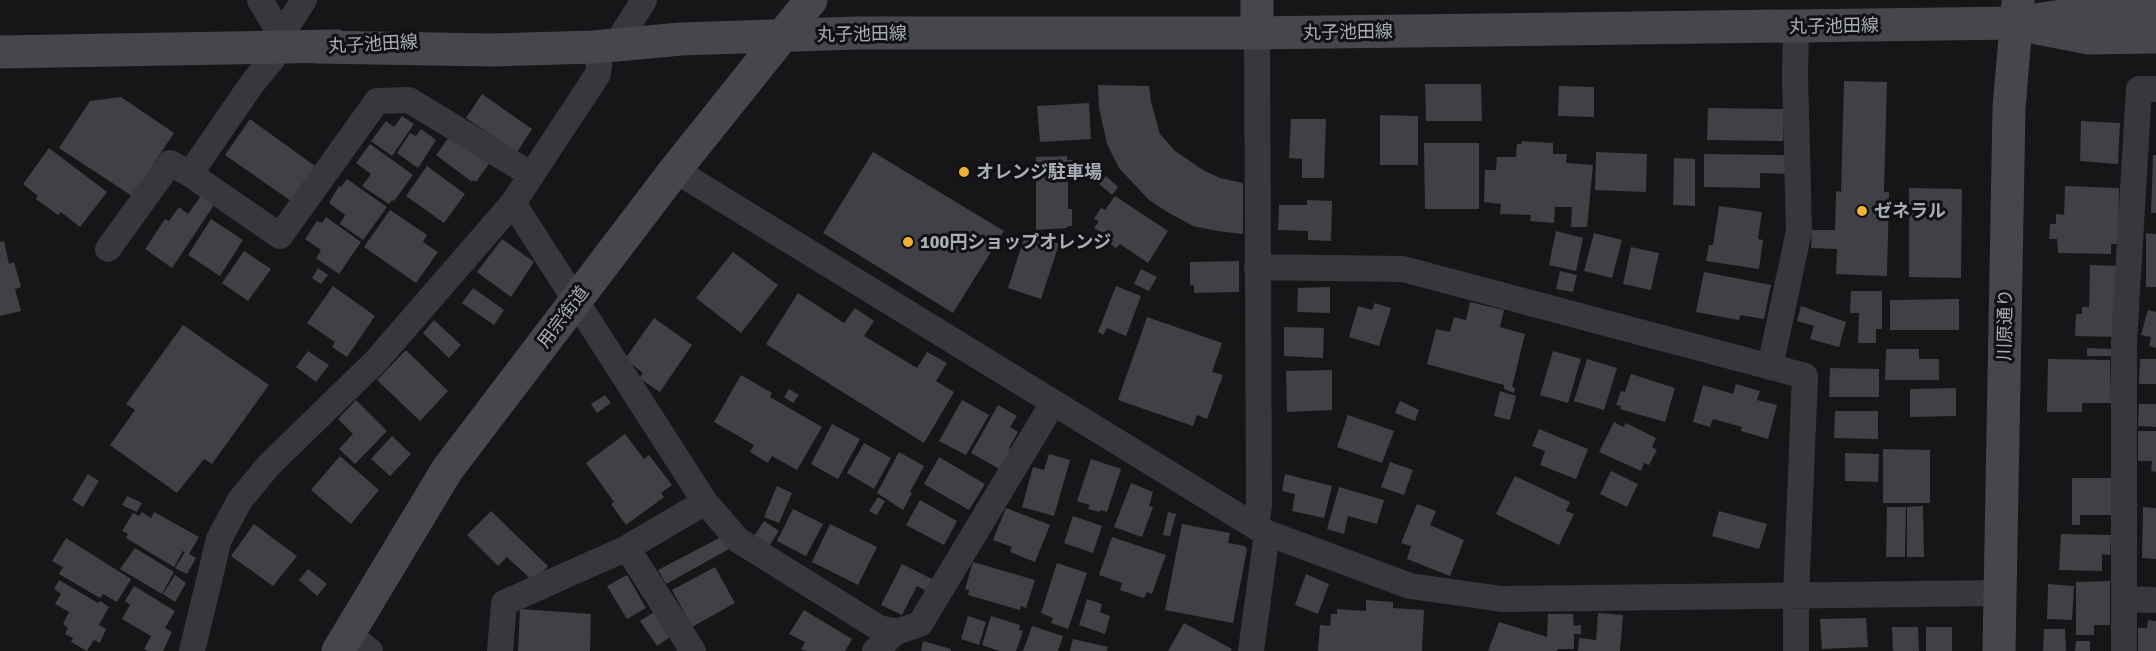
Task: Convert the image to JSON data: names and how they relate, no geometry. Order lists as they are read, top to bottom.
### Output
{
  "streets": {
    "street": ["丸子池田線", "用宗街道", "川原通り"]
  },
  "crossings": [
    ["丸子池田線", "用宗街道"],
    ["丸子池田線", "川原通り"]
  ],
  "places": ["オレンジ駐車場", "ゼネラル", "100円ショップオレンジ"]
}
